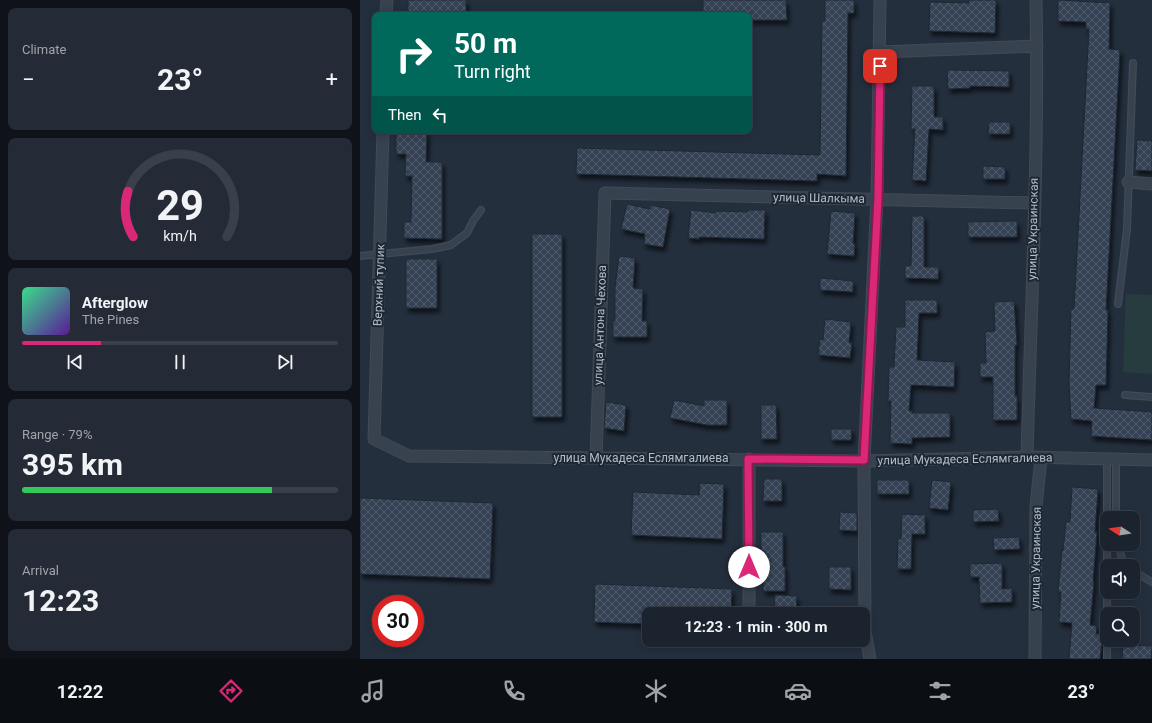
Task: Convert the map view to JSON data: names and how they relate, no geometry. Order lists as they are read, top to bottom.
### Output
{
  "streets": {
    "street": [
      "улица Шалкыма",
      "улица Украинская",
      "Верхний тупик",
      "улица Антона Чехова",
      "улица Мукадеса Еслямгалиева"
    ]
  },
  "crossings": [
    ["улица Шалкыма", "улица Украинская"],
    ["улица Шалкыма", "улица Антона Чехова"],
    ["улица Украинская", "улица Мукадеса Еслямгалиева"],
    ["Верхний тупик", "улица Мукадеса Еслямгалиева"],
    ["улица Антона Чехова", "улица Мукадеса Еслямгалиева"]
  ],
  "north": "left",
  "page": {
    "tile": [
      "Climate",
      ["Range · 79%", "395 km"],
      ["Arrival", "12:23"]
    ],
    "turn": ["50 m", "Turn right"],
    "heat": ["−", "23°", "+"],
    "then": "Then",
    "song": ["Afterglow", "The Pines"],
    "limit": "30",
    "trip": "12:23 · 1 min · 300 m",
    "tabs": ["12:22", "23°"],
    "gauge": ["29", "km/h"]
  }
}
